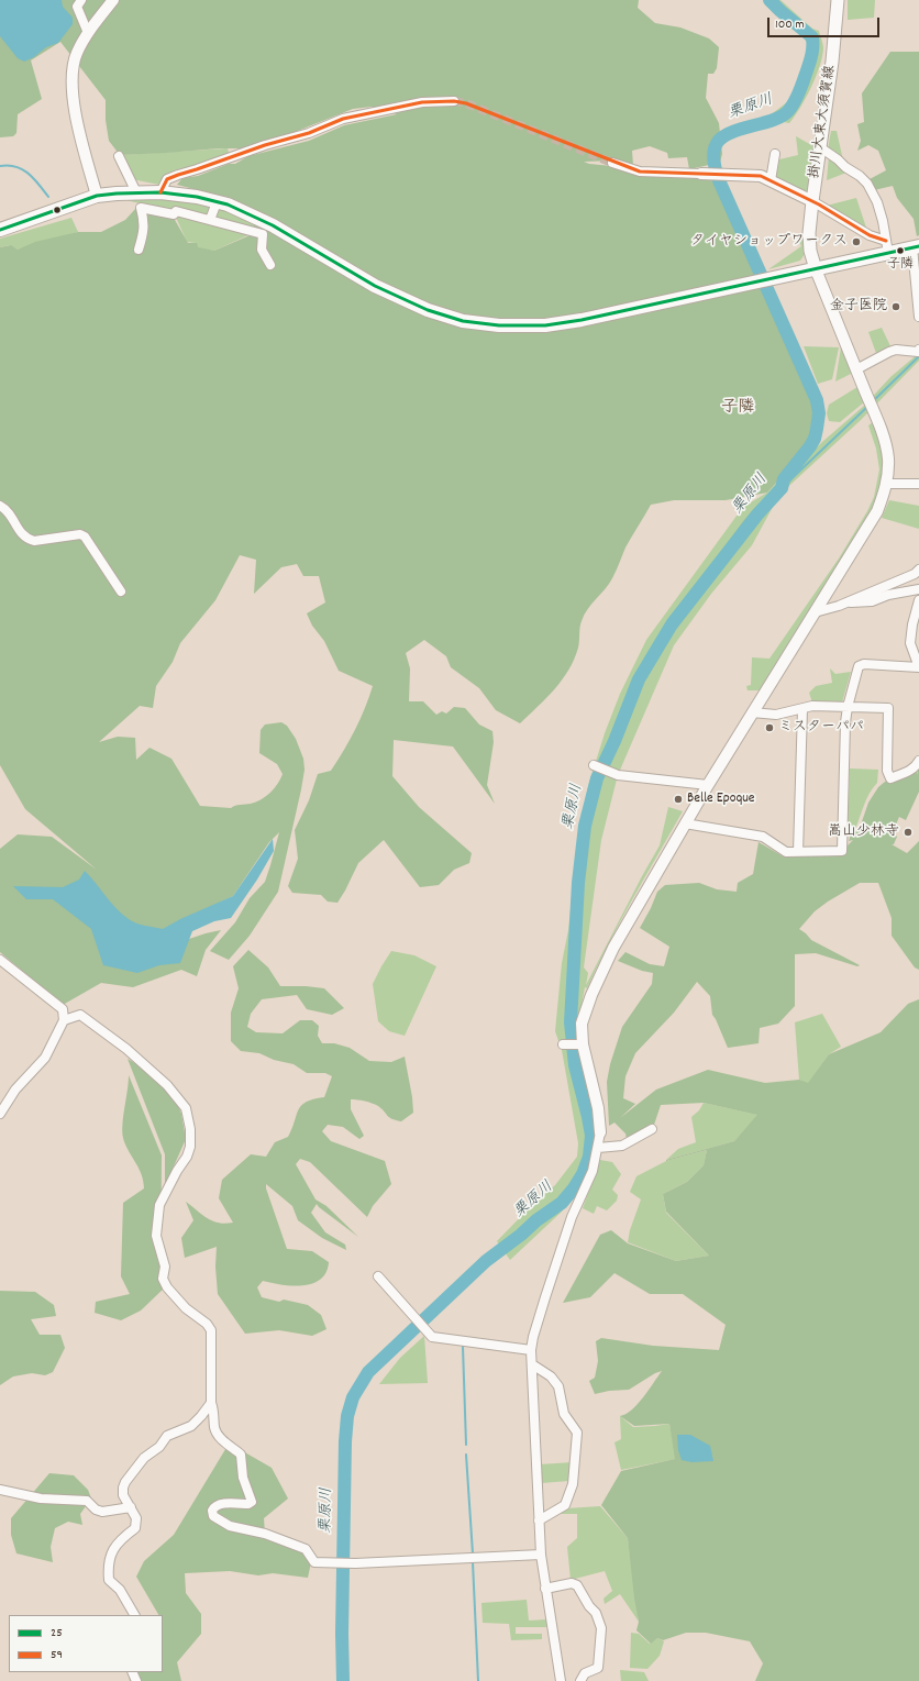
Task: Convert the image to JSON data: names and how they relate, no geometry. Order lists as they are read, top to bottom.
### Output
{
  "streets": {
    "main road": ["掛川大東大須賀線"]
  },
  "districts": ["子隣"],
  "water": ["栗原川"],
  "places": [
    "タイヤショップワークス",
    "子隣",
    "金子医院",
    "ミスターパパ",
    "Belle Epoque",
    "嵩山少林寺"
  ],
  "lines": ["transit line 59", "transit line 25"],
  "legend": ["25", "59"],
  "scale_bar": "100 m"
}
